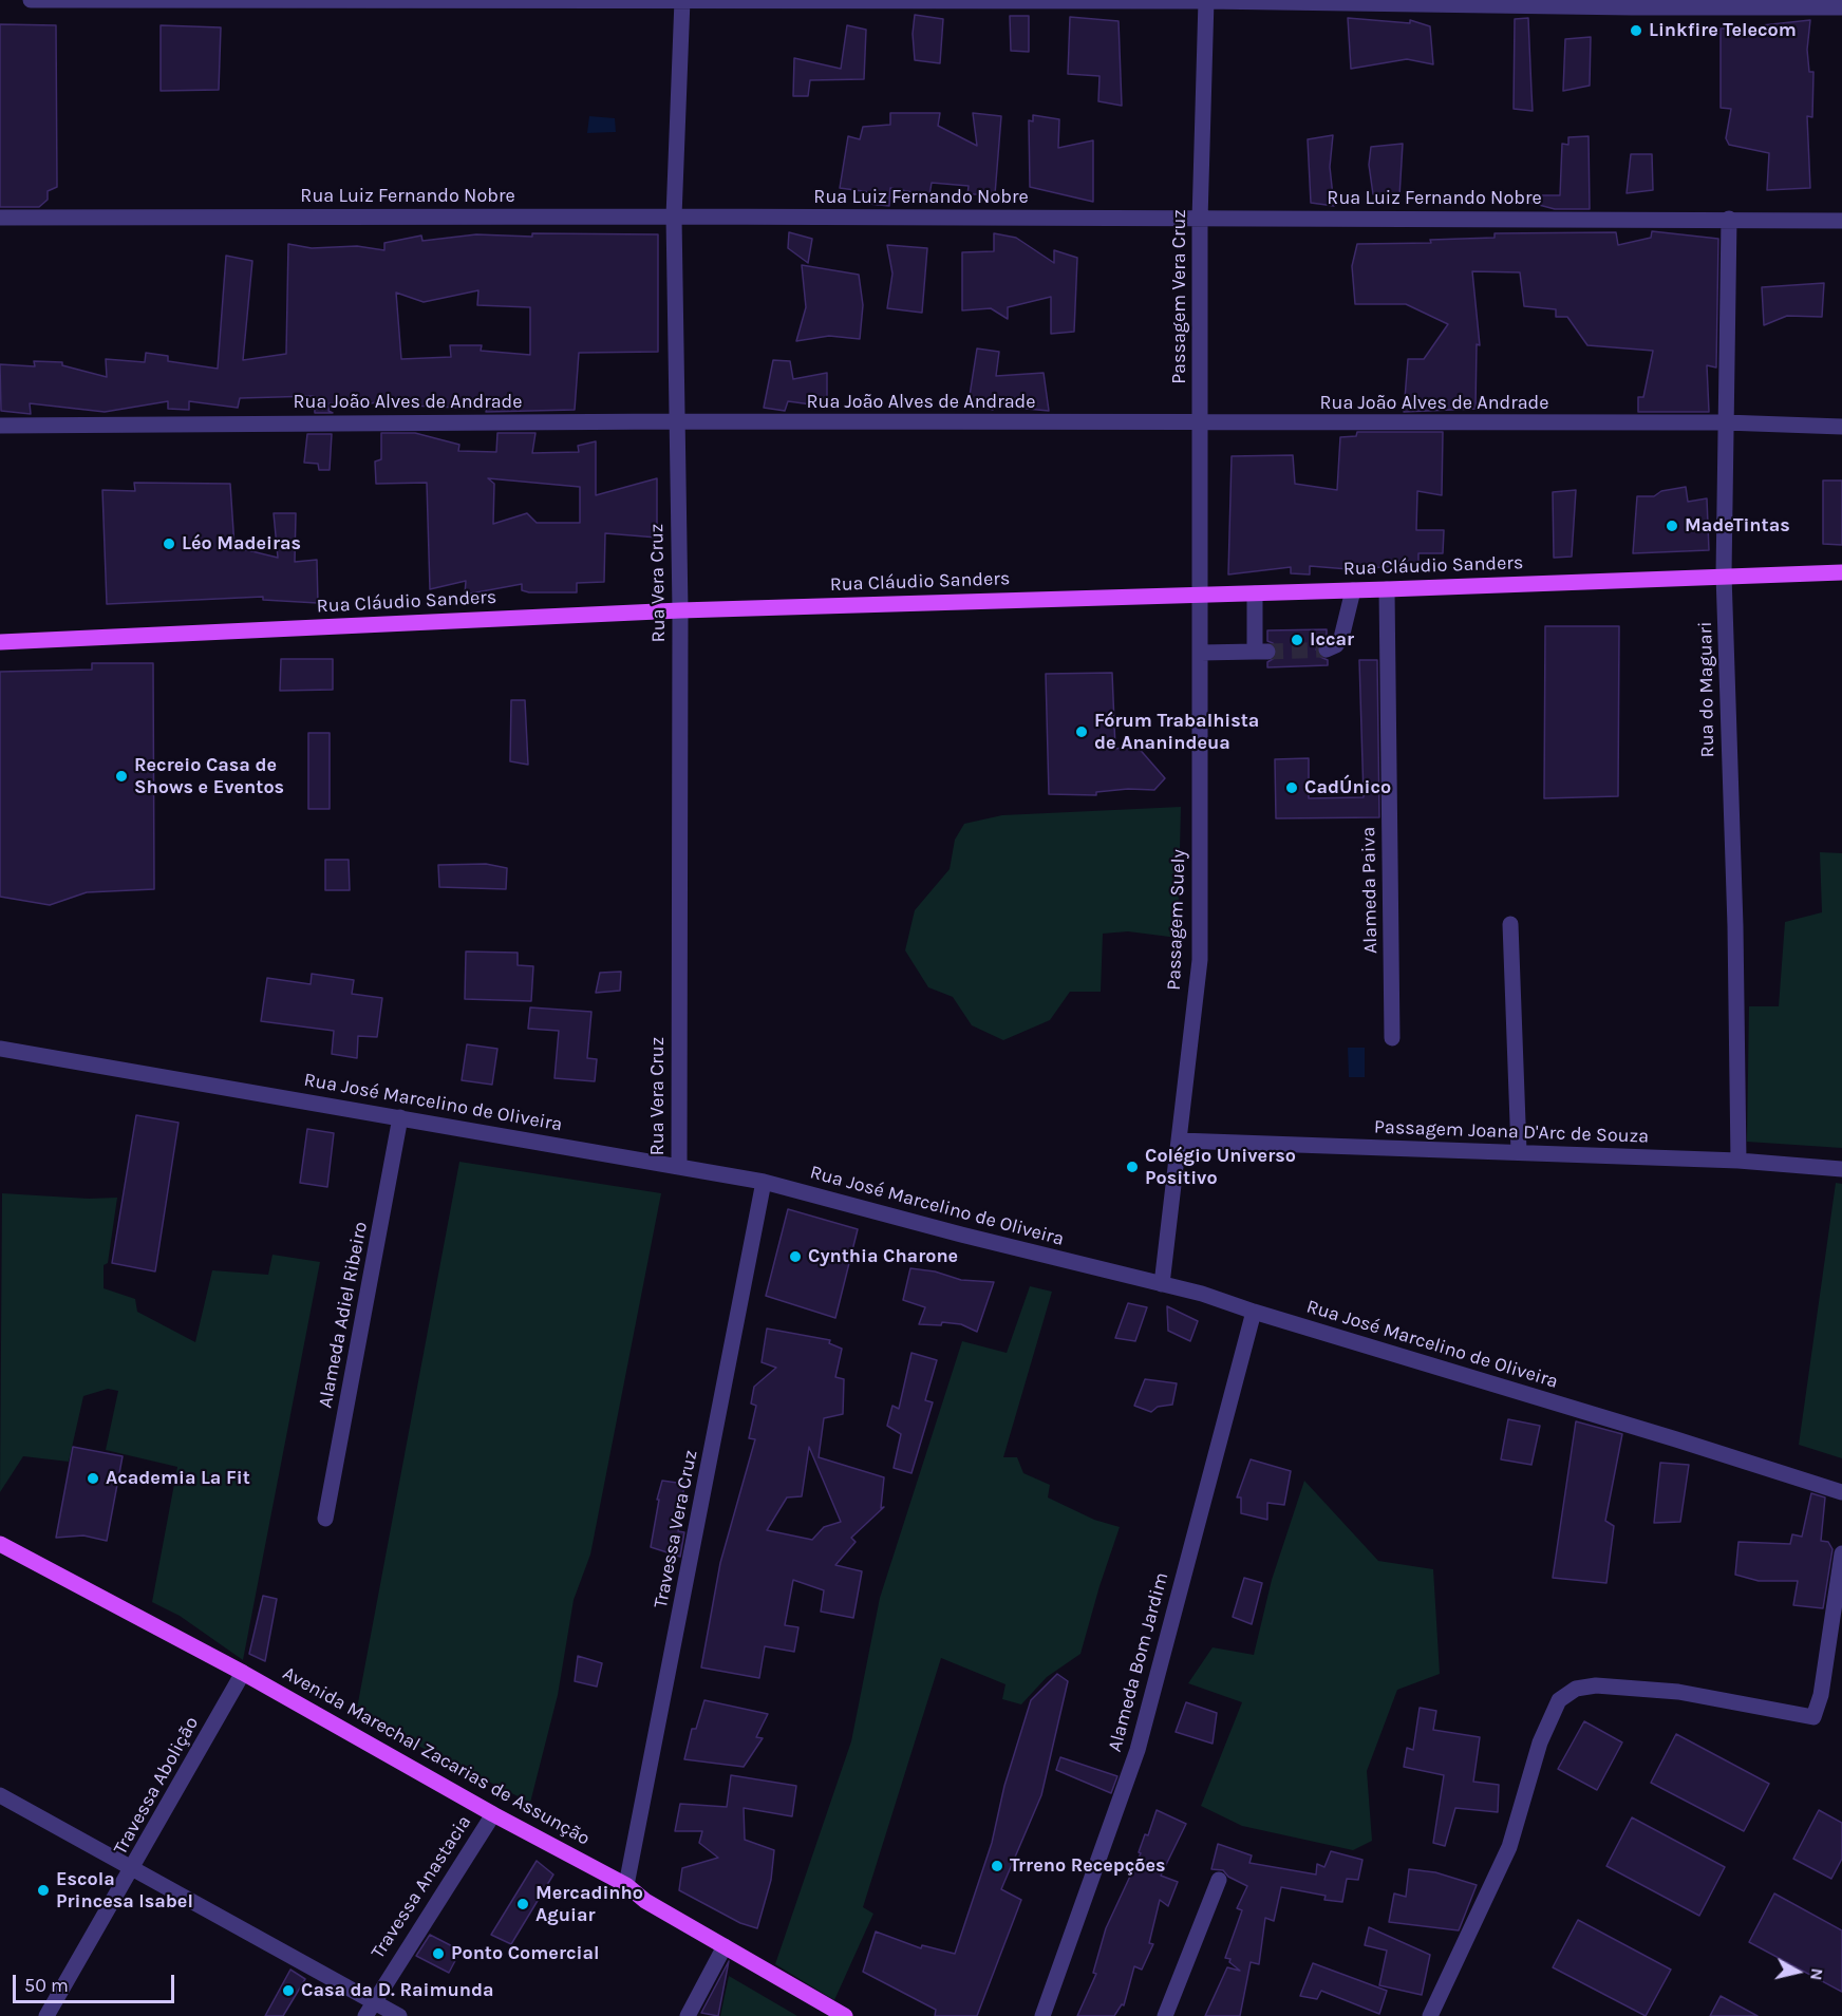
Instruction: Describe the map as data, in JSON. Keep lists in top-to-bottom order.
{
  "streets": {
    "main road": ["Rua Cláudio Sanders", "Avenida Marechal Zacarias de Assunção"],
    "street": [
      "Rua Luiz Fernando Nobre",
      "Passagem Vera Cruz",
      "Rua João Alves de Andrade",
      "Rua Vera Cruz",
      "Rua do Maguari",
      "Alameda Paiva",
      "Passagem Suely",
      "Rua José Marcelino de Oliveira",
      "Passagem Joana D'Arc de Souza",
      "Alameda Adiel Ribeiro",
      "Travessa Vera Cruz",
      "Alameda Bom Jardim",
      "Travessa Abolição",
      "Travessa Anastacia"
    ]
  },
  "crossings": [
    ["Rua Luiz Fernando Nobre", "Passagem Vera Cruz"],
    ["Rua Luiz Fernando Nobre", "Rua Vera Cruz"],
    ["Rua Luiz Fernando Nobre", "Rua do Maguari"],
    ["Passagem Vera Cruz", "Rua João Alves de Andrade"],
    ["Passagem Vera Cruz", "Rua Cláudio Sanders"],
    ["Passagem Vera Cruz", "Passagem Suely"],
    ["Rua João Alves de Andrade", "Rua Vera Cruz"],
    ["Rua João Alves de Andrade", "Rua do Maguari"],
    ["Rua Cláudio Sanders", "Rua Vera Cruz"],
    ["Rua Cláudio Sanders", "Rua do Maguari"],
    ["Rua Cláudio Sanders", "Alameda Paiva"],
    ["Rua Cláudio Sanders", "Passagem Suely"],
    ["Rua Vera Cruz", "Rua José Marcelino de Oliveira"],
    ["Rua do Maguari", "Passagem Joana D'Arc de Souza"],
    ["Passagem Suely", "Rua José Marcelino de Oliveira"],
    ["Passagem Suely", "Passagem Joana D'Arc de Souza"],
    ["Rua José Marcelino de Oliveira", "Alameda Adiel Ribeiro"],
    ["Rua José Marcelino de Oliveira", "Travessa Vera Cruz"],
    ["Rua José Marcelino de Oliveira", "Alameda Bom Jardim"],
    ["Travessa Vera Cruz", "Avenida Marechal Zacarias de Assunção"],
    ["Avenida Marechal Zacarias de Assunção", "Travessa Abolição"],
    ["Avenida Marechal Zacarias de Assunção", "Travessa Anastacia"]
  ],
  "places": [
    "Linkfire Telecom",
    "MadeTintas",
    "Léo Madeiras",
    "Iccar",
    "Fórum Trabalhista de Ananindeua",
    "Recreio Casa de Shows e Eventos",
    "CadÚnico",
    "Colégio Universo Positivo",
    "Cynthia Charone",
    "Academia La Fit",
    "Trreno Recepções",
    "Escola Princesa Isabel",
    "Mercadinho Aguiar",
    "Ponto Comercial",
    "Casa da D. Raimunda"
  ],
  "scale_bar": "50 m",
  "north": "right"
}
